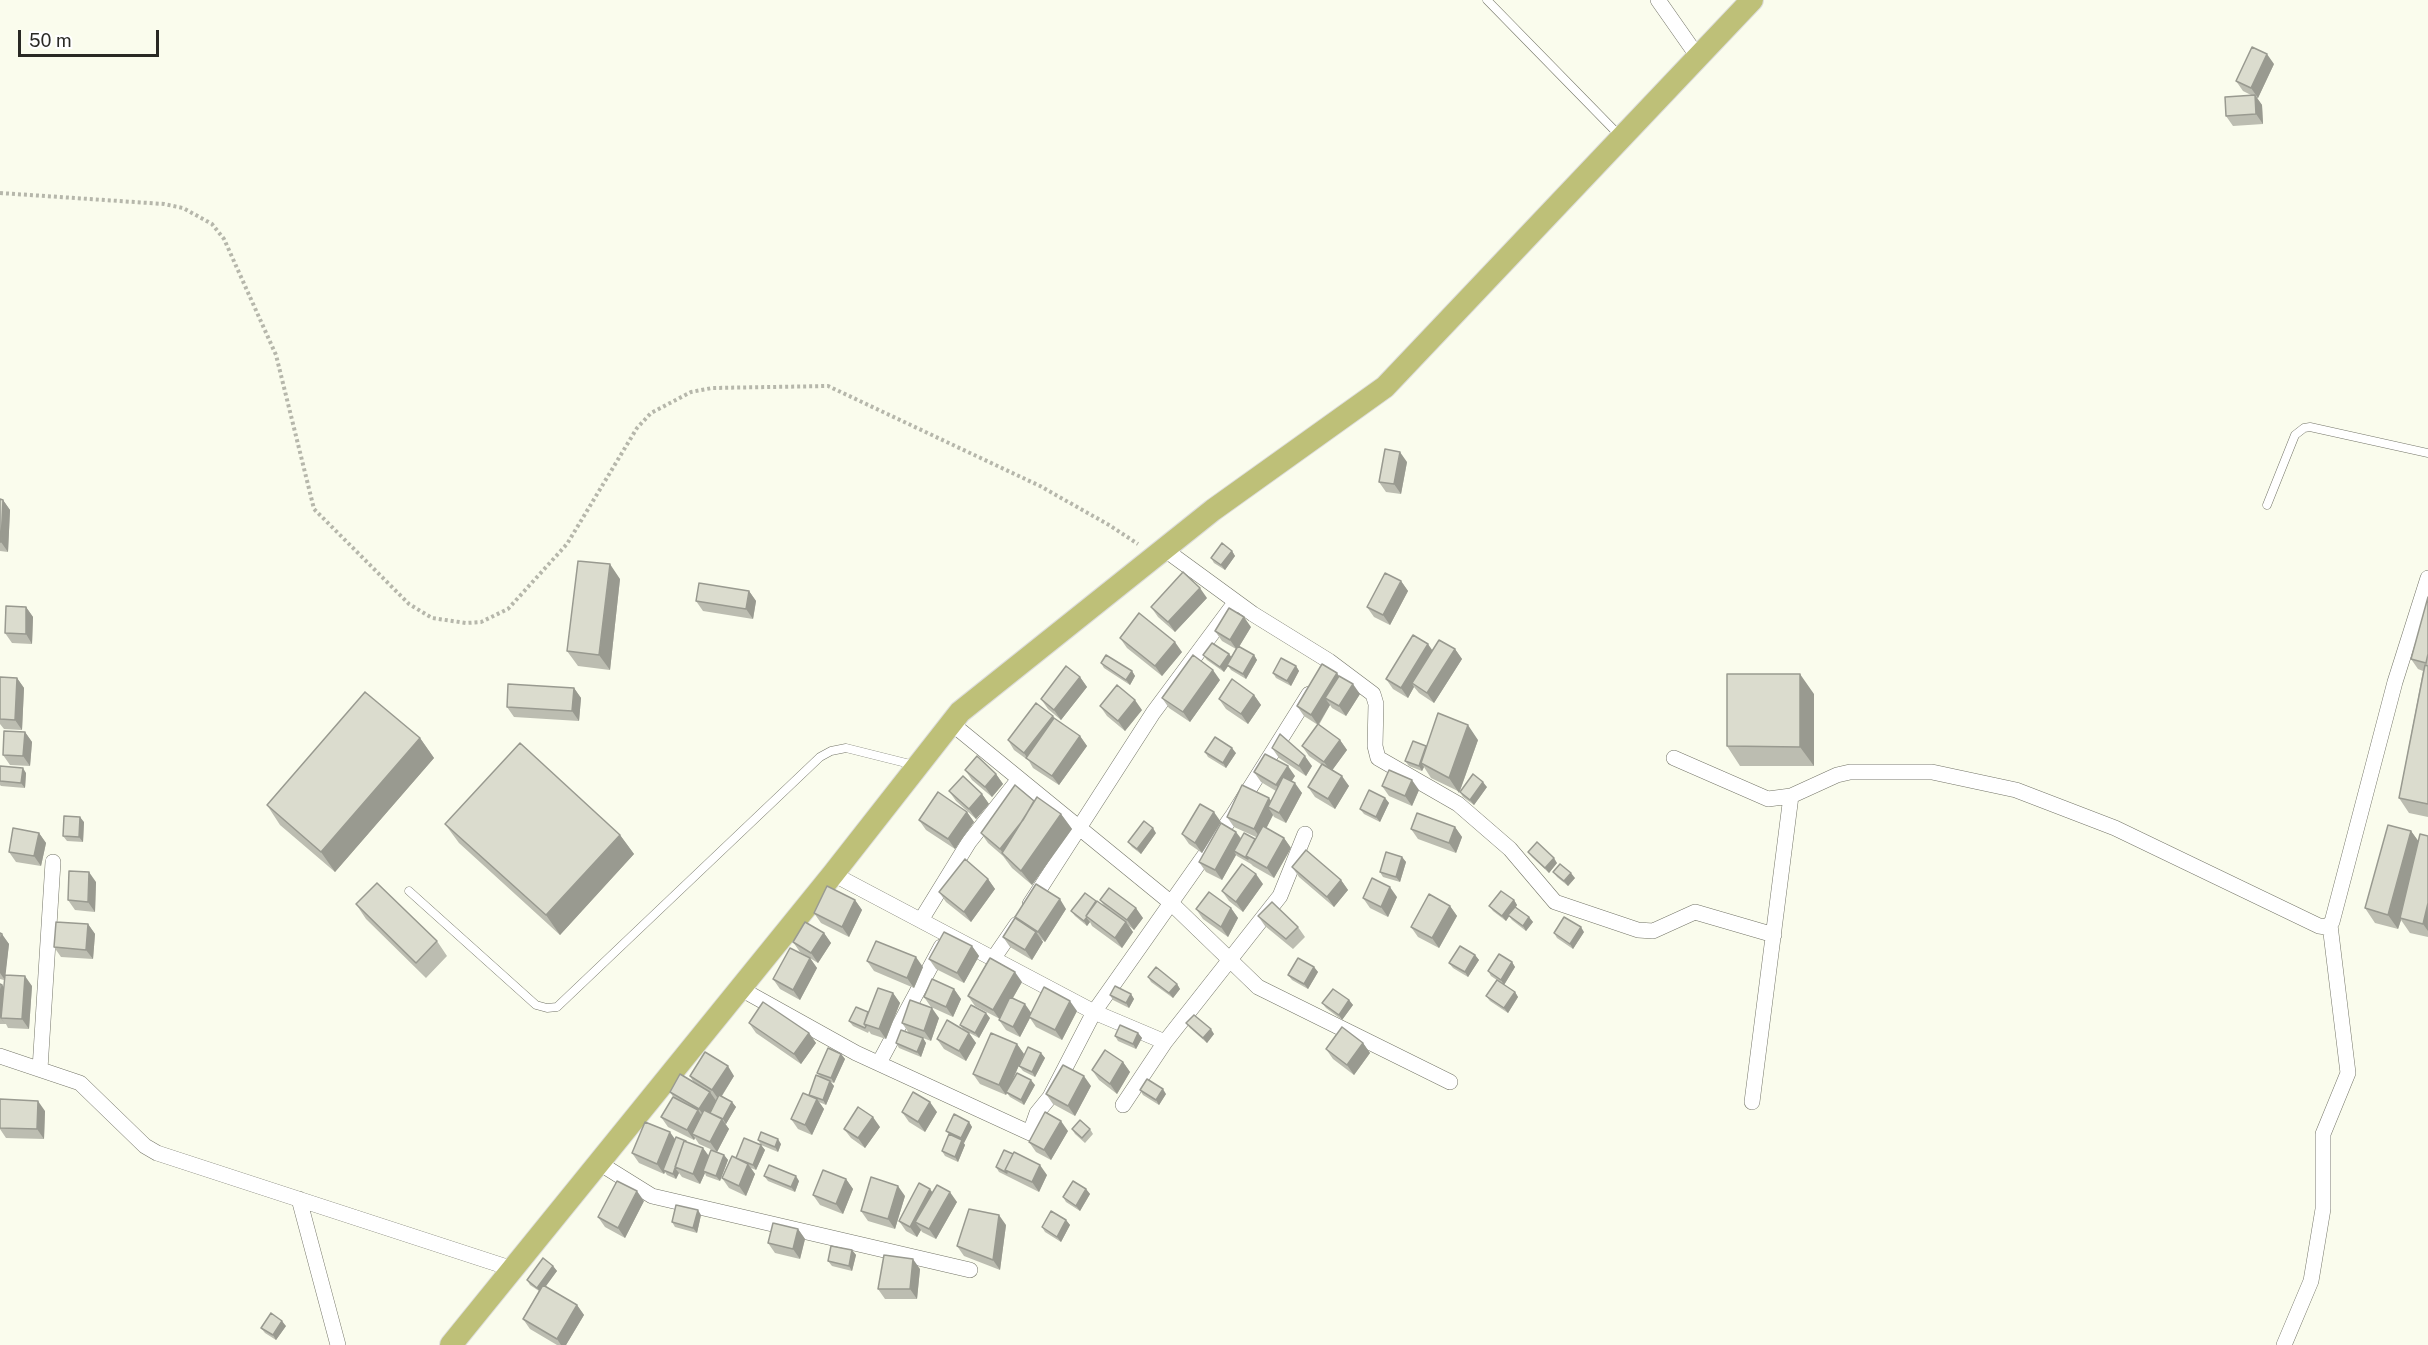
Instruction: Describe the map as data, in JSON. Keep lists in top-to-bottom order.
{
  "scale_bar": "50 m"
}
